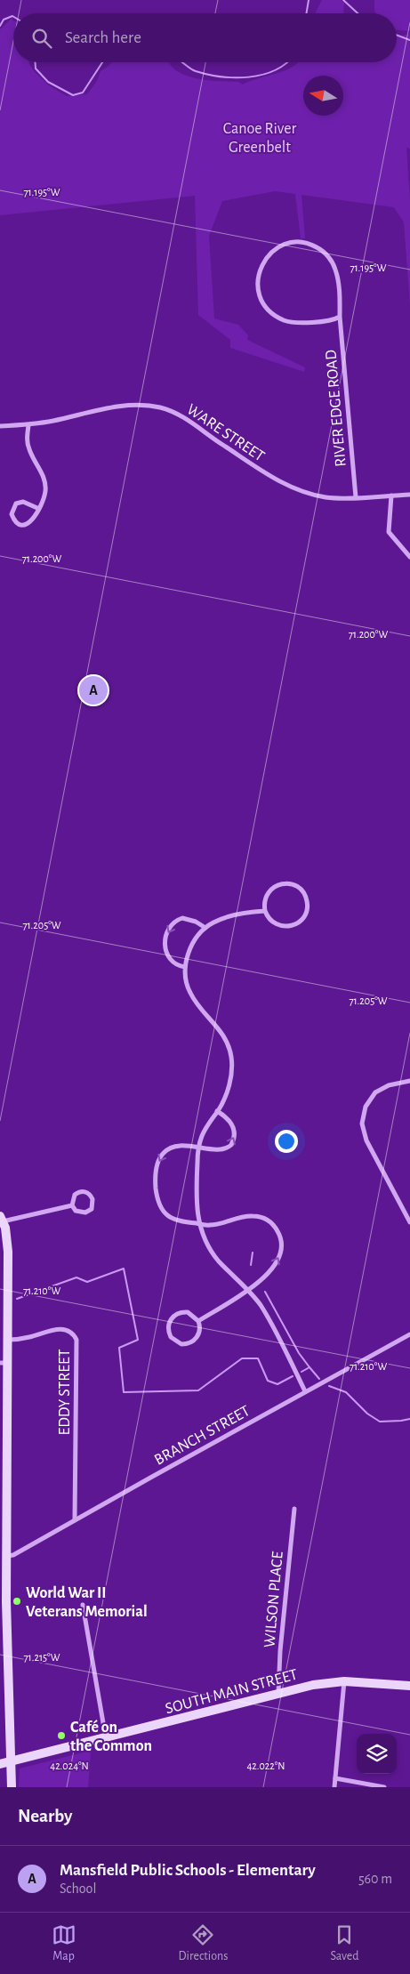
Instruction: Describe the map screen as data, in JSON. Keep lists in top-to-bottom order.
{
  "streets": {
    "main road": ["SOUTH MAIN STREET"],
    "street": [
      "RIVER EDGE ROAD",
      "WARE STREET",
      "EDDY STREET",
      "BRANCH STREET",
      "WILSON PLACE"
    ]
  },
  "crossings": [
    ["RIVER EDGE ROAD", "WARE STREET"],
    ["EDDY STREET", "BRANCH STREET"],
    ["WILSON PLACE", "SOUTH MAIN STREET"]
  ],
  "parks": ["Canoe River Greenbelt"],
  "places": ["World War II Veterans Memorial", "Café on the Common"],
  "north": "left",
  "page": {
    "search": "Search here",
    "pins": "A",
    "heading": "Nearby",
    "list": [
      {
        "mark": "A",
        "name": "Mansfield Public Schools - Elementary",
        "note": "School",
        "value": "560 m"
      }
    ],
    "nav": ["Map", "Directions", "Saved"]
  },
  "coordinates": [
    "71.195°W",
    "71.200°W",
    "71.205°W",
    "71.210°W",
    "71.215°W",
    "42.024°N",
    "42.022°N"
  ]
}
